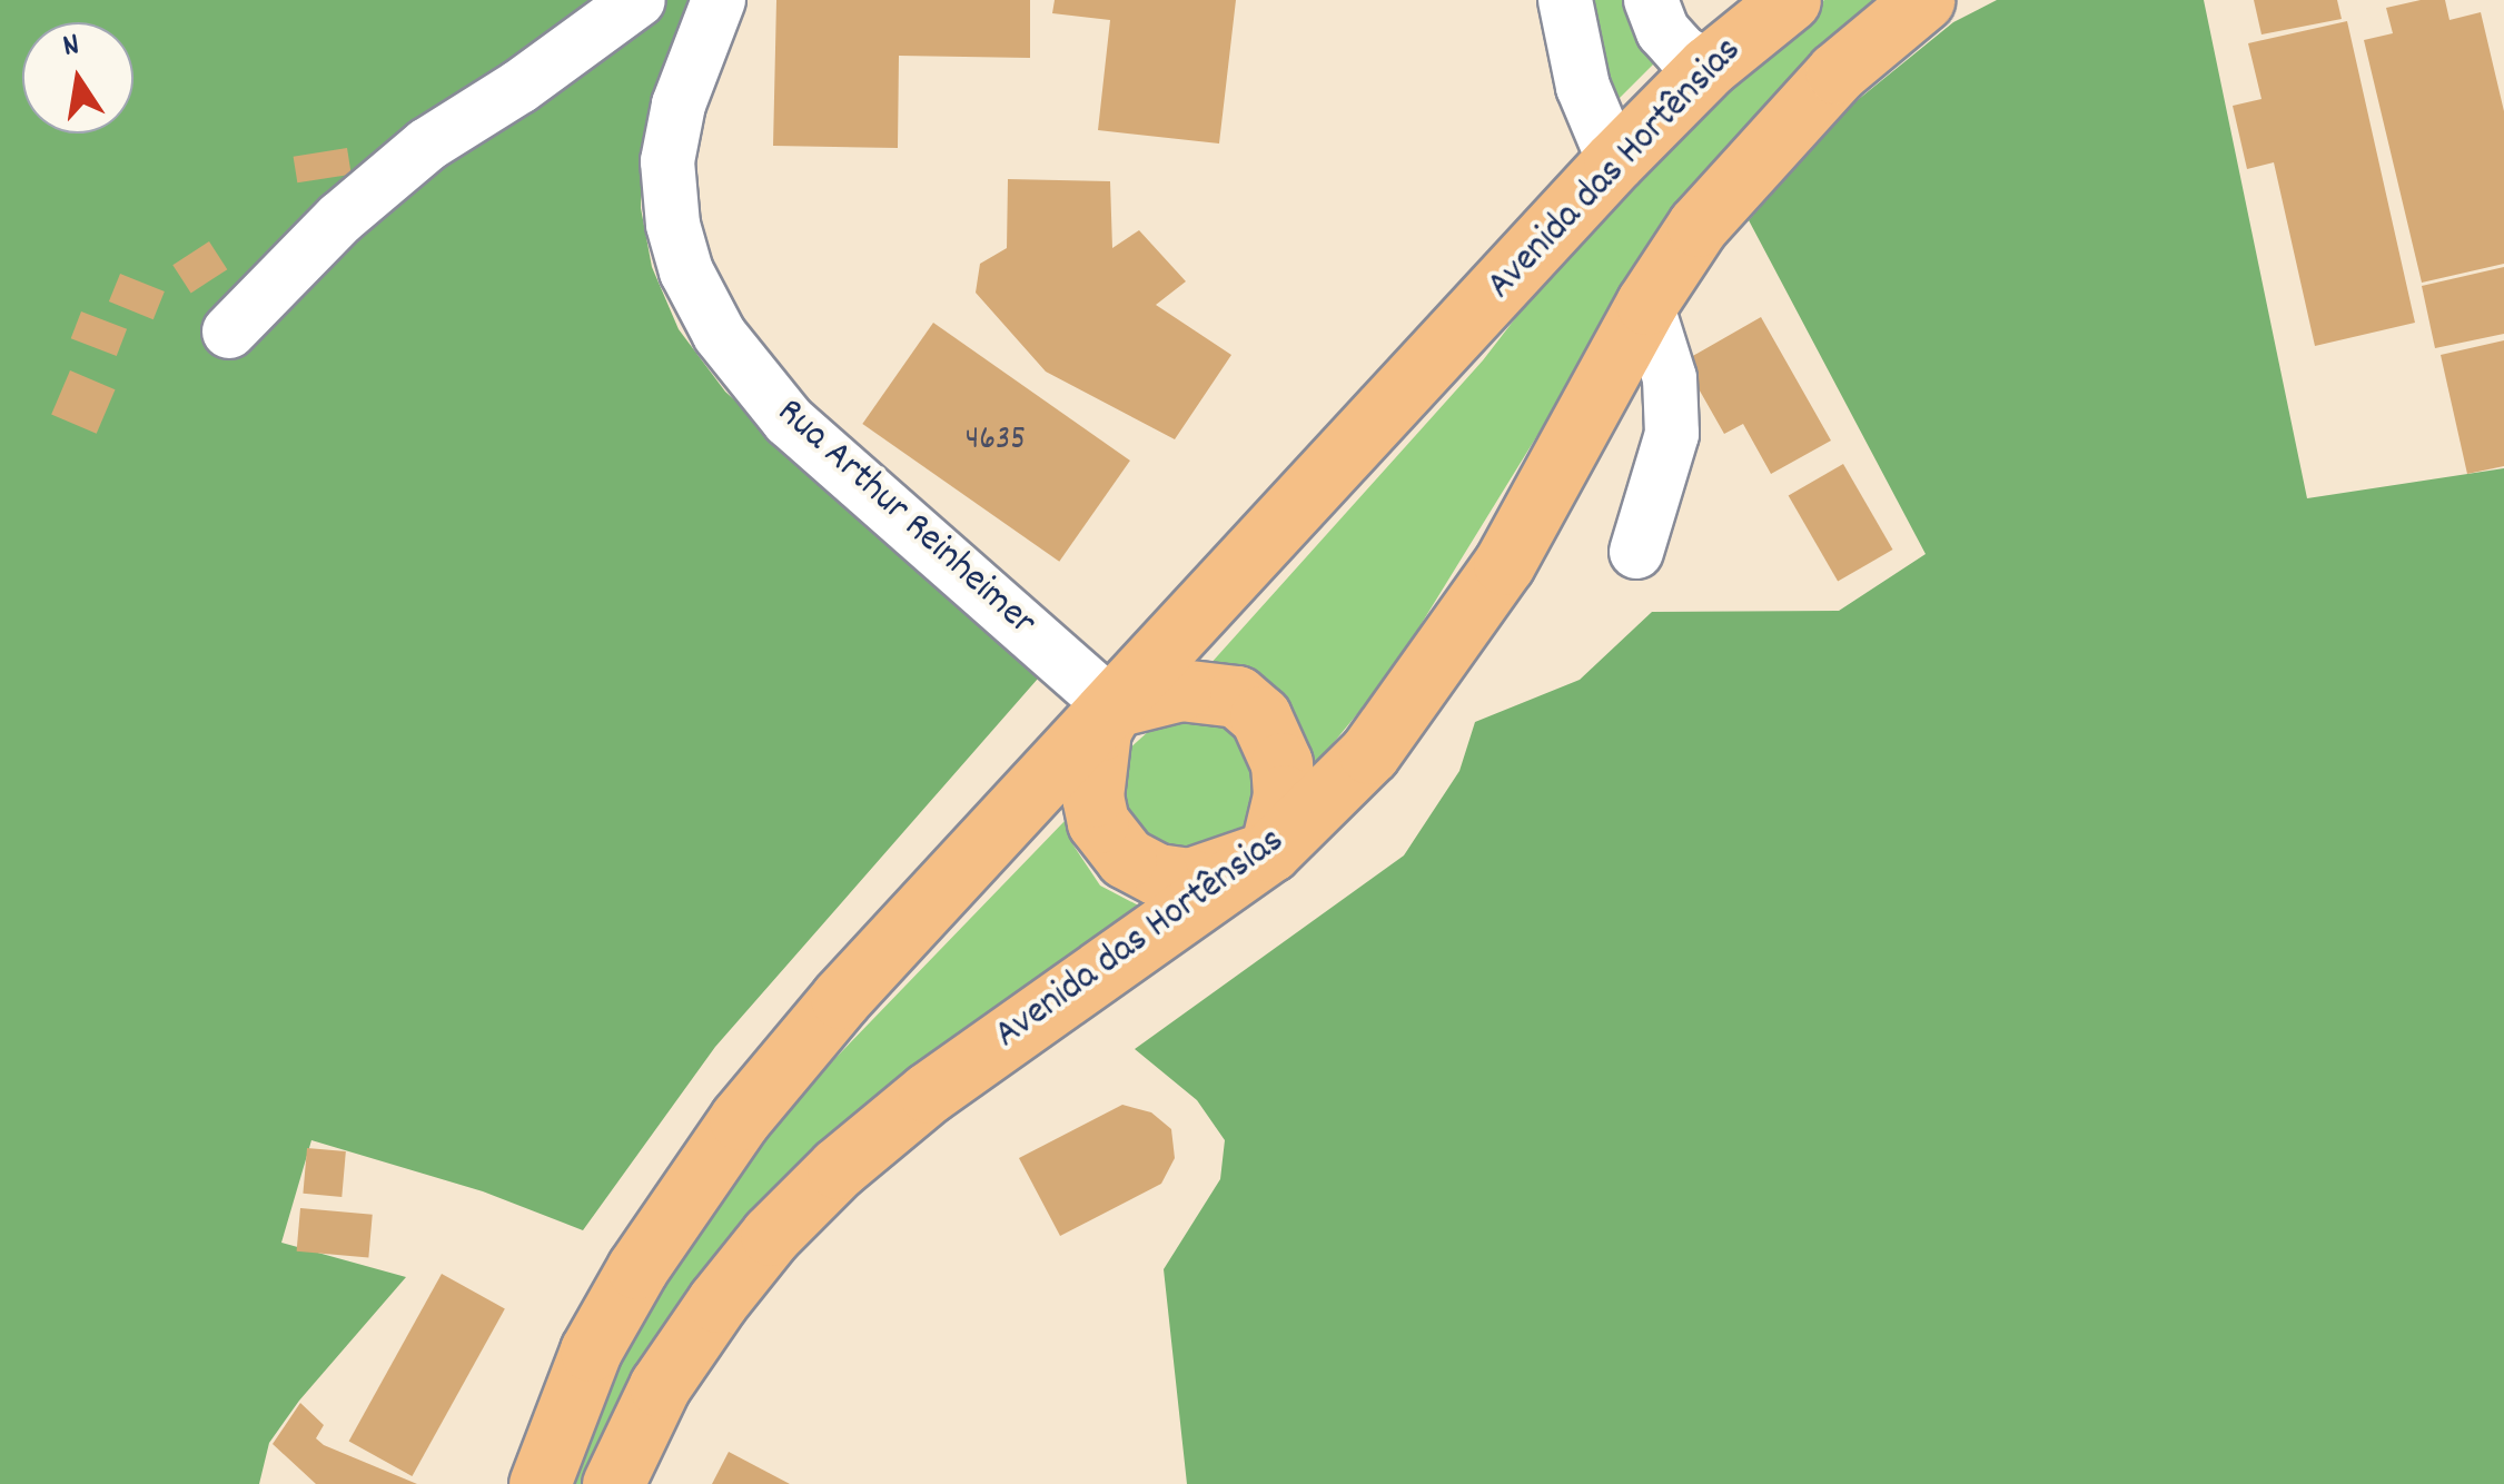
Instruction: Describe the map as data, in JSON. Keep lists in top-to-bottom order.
{
  "streets": {
    "main road": ["Avenida das Hortênsias"],
    "street": ["Rua Arthur Reinheimer"]
  },
  "crossings": [
    ["Avenida das Hortênsias", "Rua Arthur Reinheimer"]
  ],
  "house_numbers": ["4635"],
  "north": "top"
}
